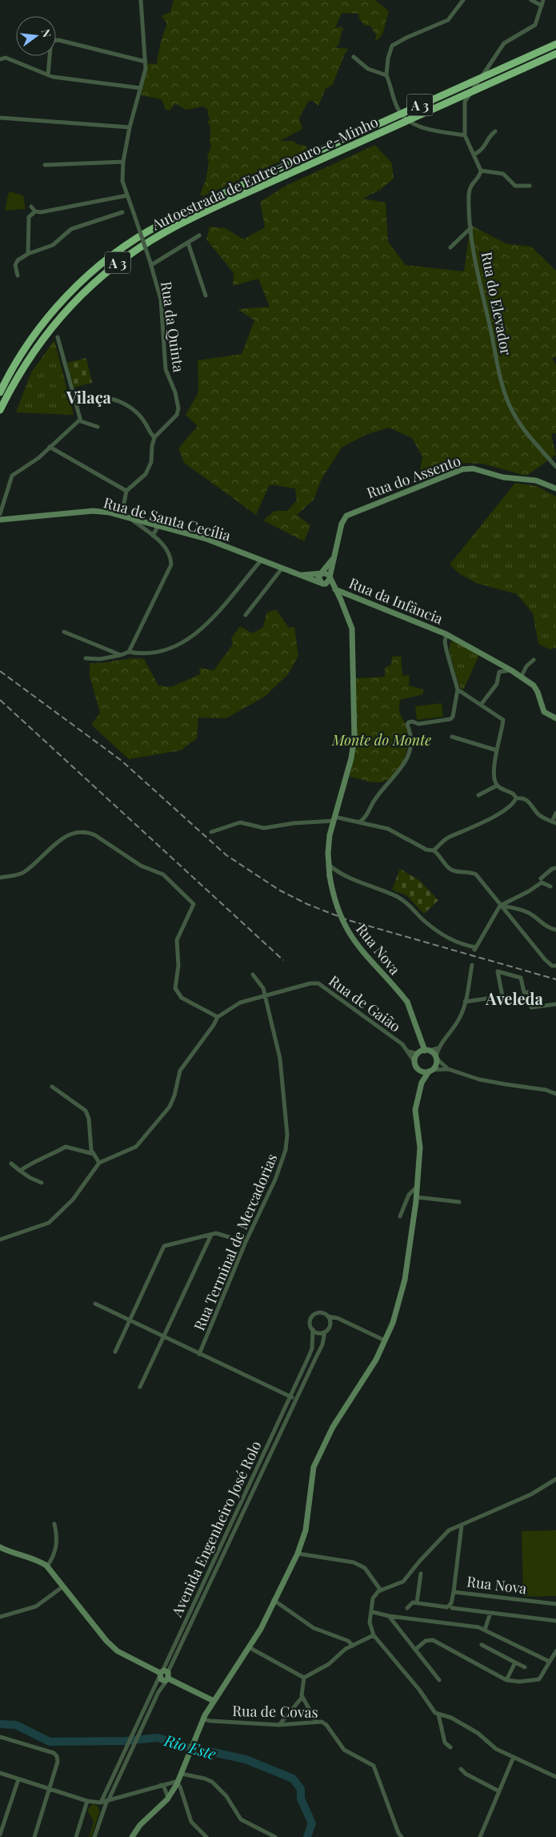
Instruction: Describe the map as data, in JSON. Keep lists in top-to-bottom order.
{
  "streets": {
    "highway": ["A 3", "Autoestrada de Entre-Douro-e-Minho"],
    "street": [
      "Rua do Elevador",
      "Rua da Quinta",
      "Rua do Assento",
      "Rua de Santa Cecília",
      "Rua da Infância",
      "Rua Nova",
      "Rua de Gaião",
      "Rua Terminal de Mercadorias",
      "Avenida Engenheiro José Rolo",
      "Rua de Covas"
    ]
  },
  "crossings": [
    ["Rua do Assento", "Rua de Santa Cecília"],
    ["Rua do Assento", "Rua da Infância"],
    ["Rua de Santa Cecília", "Rua da Infância"],
    ["Rua da Infância", "Rua Nova"],
    ["Rua Nova", "Rua de Gaião"],
    ["Rua de Gaião", "Rua Terminal de Mercadorias"]
  ],
  "districts": ["Vilaça", "Aveleda"],
  "water": ["Rio Este"],
  "parks": ["Monte do Monte"],
  "north": "right"
}
